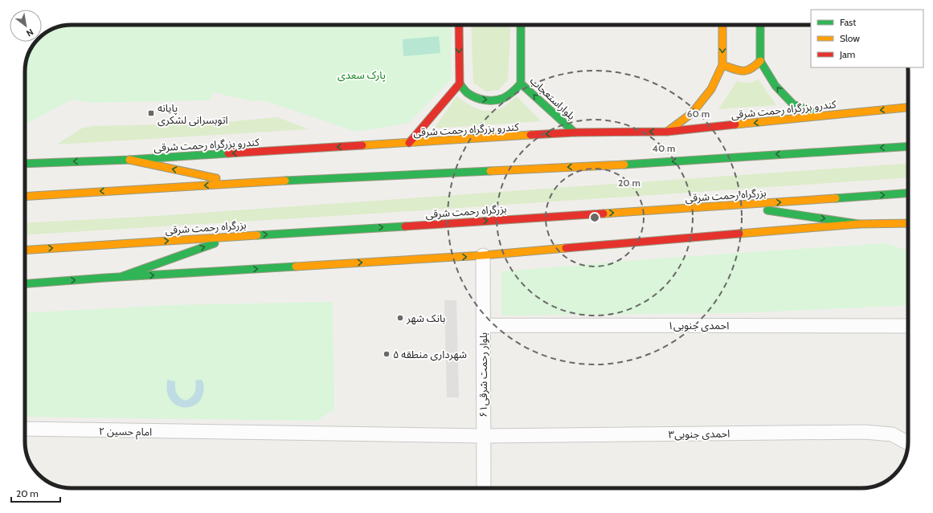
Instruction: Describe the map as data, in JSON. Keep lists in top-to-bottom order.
{
  "streets": {
    "main road": ["بلواراستعجاب", "کندرو بزرگراه رحمت شرقی", "بزرگراه رحمت شرقی"],
    "street": [
      "احمدی جنوبی۱",
      "بلوار رحمت شرقی۶۱",
      "۲ امام حسین",
      "احمدی جنوبی۳"
    ]
  },
  "crossings": [
    ["بلواراستعجاب", "کندرو بزرگراه رحمت شرقی"],
    ["احمدی جنوبی۱", "بلوار رحمت شرقی۶۱"],
    ["بلوار رحمت شرقی۶۱", "۲ امام حسین"],
    ["بلوار رحمت شرقی۶۱", "احمدی جنوبی۳"],
    ["۲ امام حسین", "احمدی جنوبی۳"]
  ],
  "one_way": ["بلواراستعجاب"],
  "parks": ["پارک سعدی"],
  "places": {
    "transit": ["پایانه اتوبسرانی لشکری"],
    "other": ["بانک شهر", "شهرداری منطقه ۵"]
  },
  "legend": ["Fast", "Slow", "Jam"],
  "scale_bar": "20 m",
  "north": "bottom right",
  "rings": ["60 m", "40 m", "20 m"]
}
